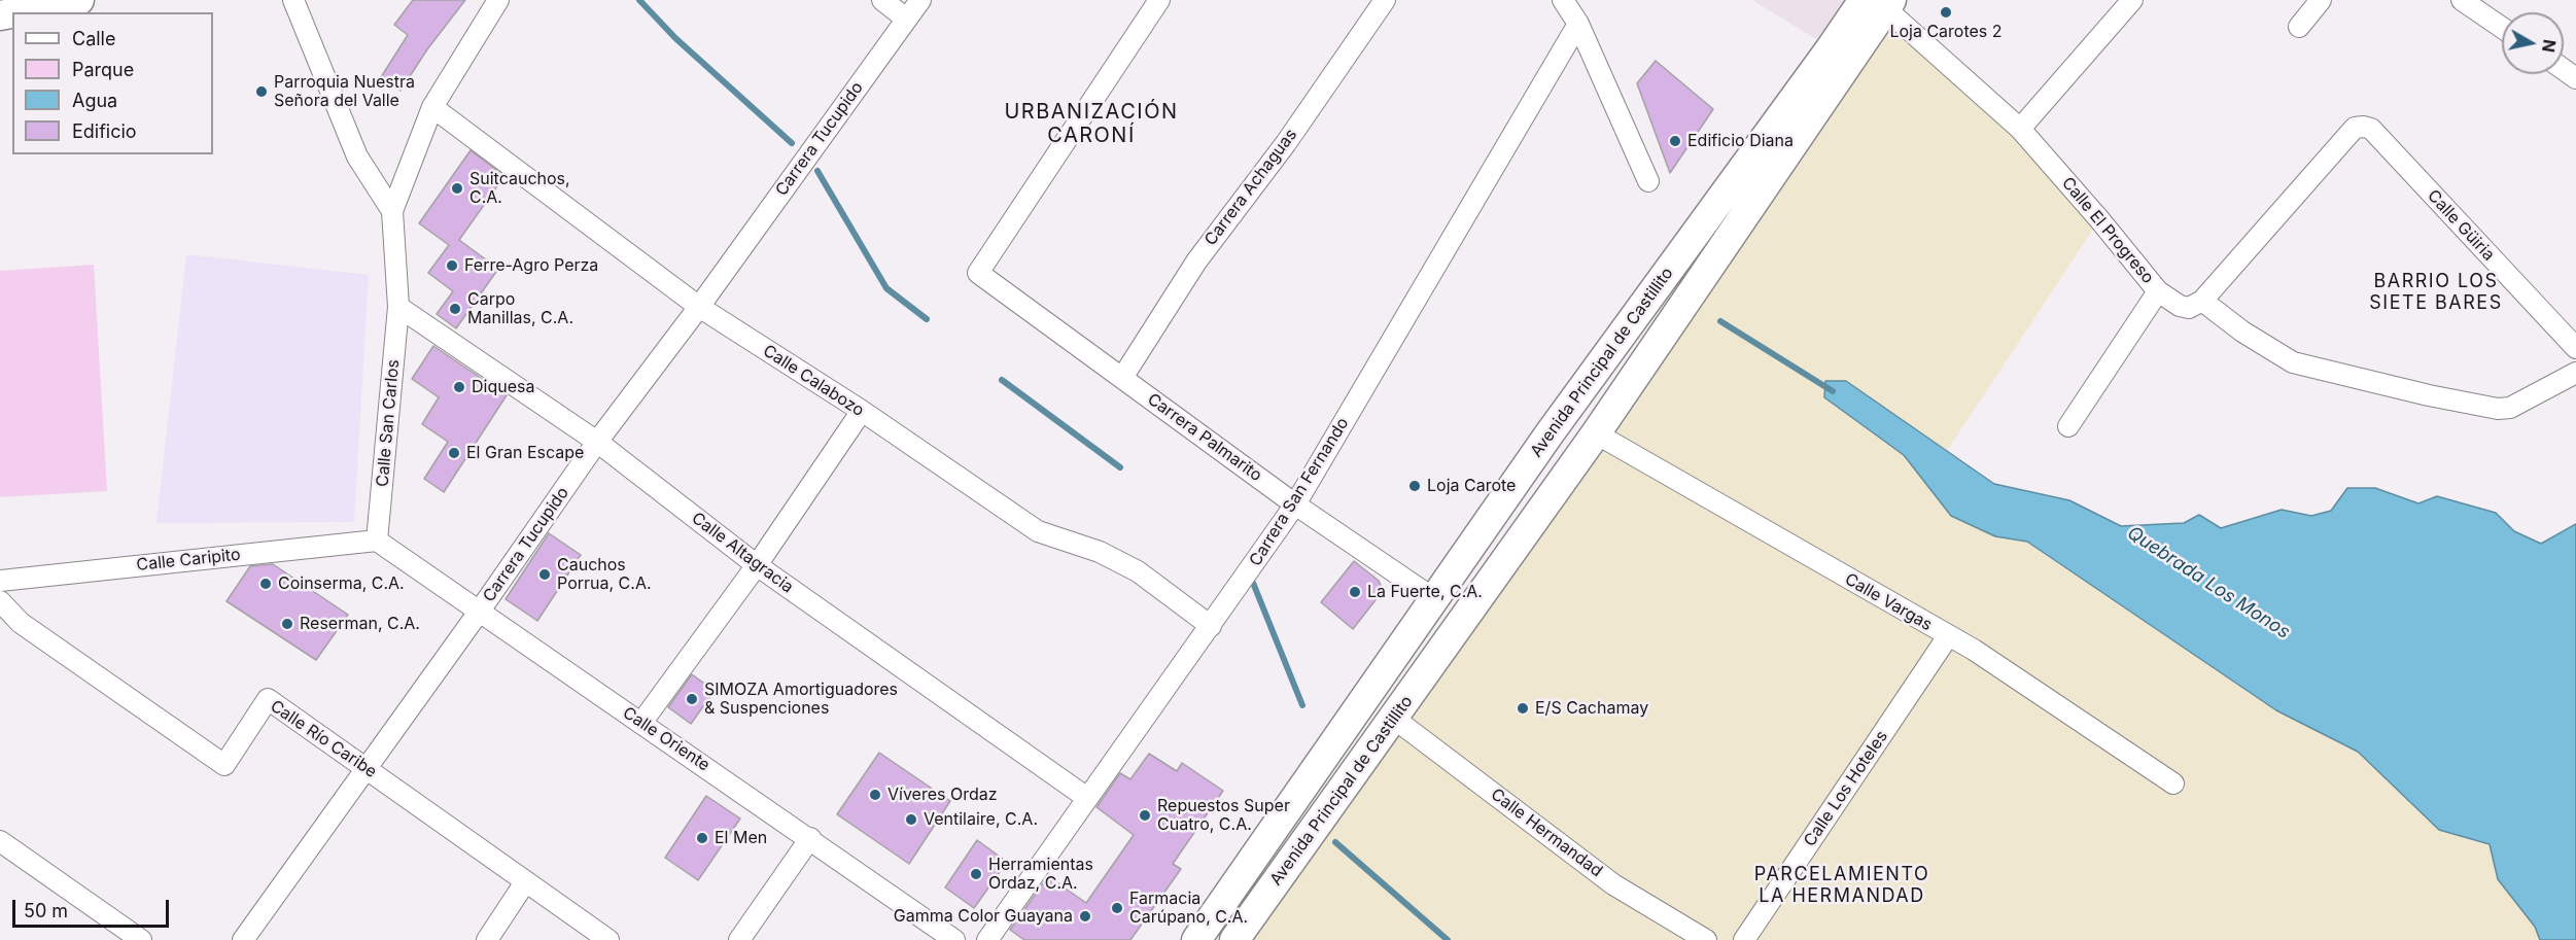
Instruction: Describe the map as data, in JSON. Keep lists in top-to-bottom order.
{
  "streets": {
    "main road": ["Avenida Principal de Castillito"],
    "street": [
      "Carrera Tucupido",
      "Carrera Achaguas",
      "Calle Güiria",
      "Calle El Progreso",
      "Calle Calabozo",
      "Calle San Carlos",
      "Carrera Palmarito",
      "Carrera San Fernando",
      "Calle Altagracia",
      "Calle Caripito",
      "Calle Vargas",
      "Calle Río Caribe",
      "Calle Oriente",
      "Calle Los Hoteles",
      "Calle Hermandad"
    ]
  },
  "crossings": [
    ["Carrera Tucupido", "Calle Calabozo"],
    ["Carrera Tucupido", "Calle Altagracia"],
    ["Carrera Tucupido", "Calle Río Caribe"],
    ["Carrera Tucupido", "Calle Oriente"],
    ["Carrera Achaguas", "Carrera Palmarito"],
    ["Calle Güiria", "Calle El Progreso"],
    ["Calle El Progreso", "Avenida Principal de Castillito"],
    ["Avenida Principal de Castillito", "Carrera Palmarito"],
    ["Avenida Principal de Castillito", "Calle Vargas"],
    ["Avenida Principal de Castillito", "Calle Hermandad"],
    ["Calle Calabozo", "Carrera San Fernando"],
    ["Calle San Carlos", "Calle Altagracia"],
    ["Calle San Carlos", "Calle Caripito"],
    ["Calle San Carlos", "Calle Oriente"],
    ["Carrera Palmarito", "Carrera San Fernando"],
    ["Carrera San Fernando", "Calle Altagracia"],
    ["Calle Caripito", "Calle Oriente"],
    ["Calle Vargas", "Calle Los Hoteles"]
  ],
  "districts": ["URBANIZACIÓN CARONÍ", "BARRIO LOS SIETE BARES", "PARCELAMIENTO LA HERMANDAD"],
  "water": ["Quebrada Los Monos"],
  "places": [
    "Loja Carotes 2",
    "Parroquia Nuestra Señora del Valle",
    "Edificio Diana",
    "Suitcauchos, C.A.",
    "Ferre-Agro Perza",
    "Carpo Manillas, C.A.",
    "Diquesa",
    "El Gran Escape",
    "Loja Carote",
    "Cauchos Porrua, C.A.",
    "Coinserma, C.A.",
    "La Fuerte, C.A.",
    "Reserman, C.A.",
    "SIMOZA Amortiguadores & Suspenciones",
    "E/S Cachamay",
    "Víveres Ordaz",
    "Repuestos Super Cuatro, C.A.",
    "Ventilaire, C.A.",
    "El Men",
    "Herramientas Ordaz, C.A.",
    "Farmacia Carúpano, C.A.",
    "Gamma Color Guayana"
  ],
  "legend": [
    "Calle",
    "Parque",
    "Agua",
    "Edificio"
  ],
  "scale_bar": "50 m",
  "north": "right"
}
